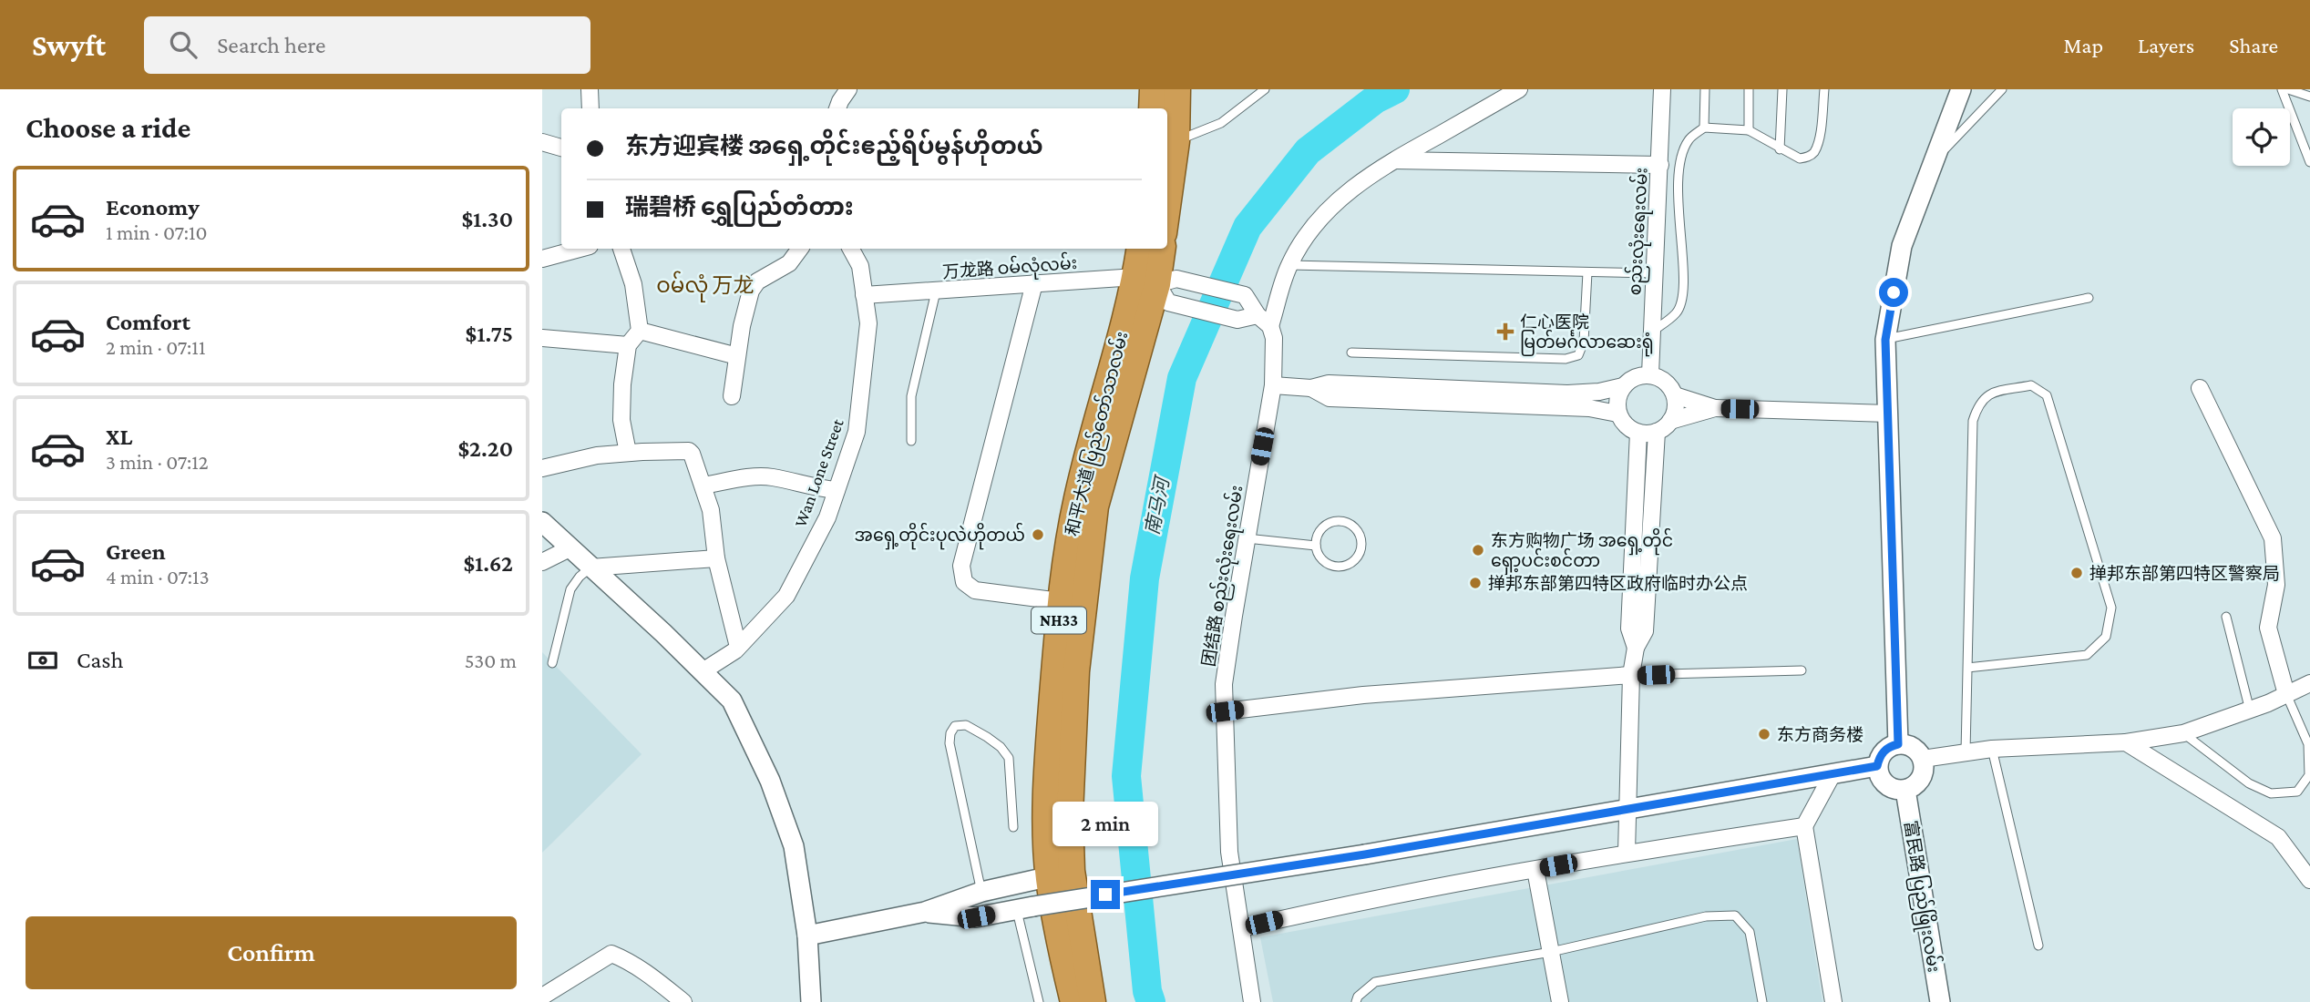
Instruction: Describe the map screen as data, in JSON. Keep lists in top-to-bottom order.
{
  "streets": {
    "highway": ["和平大道 ပြည်တော်သာလမ်း", "NH33"],
    "street": [
      "စည်းလုံးရေးလမ်း",
      "万龙路 ဝမ်လုံလမ်း",
      "Wan Lone Street",
      "团结路 စည်းလုံးရေးလမ်း",
      "富民路 ပြည်ဖြိုးလမ်း"
    ]
  },
  "crossings": [
    ["万龙路 ဝမ်လုံလမ်း", "和平大道 ပြည်တော်သာလမ်း"],
    ["万龙路 ဝမ်လုံလမ်း", "Wan Lone Street"]
  ],
  "districts": ["ဝမ်လုံ 万龙"],
  "water": ["南马河"],
  "places": {
    "health": ["仁心医院 မြတ်မင်္ဂလာဆေးရုံ"],
    "other": [
      "အရှေ့တိုင်းပုလဲဟိုတယ်",
      "东方购物广场 အရှေ့တိုင် ရှော့ပင်းစင်တာ",
      "掸邦东部第四特区警察局",
      "掸邦东部第四特区政府临时办公点",
      "东方商务楼"
    ]
  },
  "page": {
    "header": "Swyft",
    "search": "Search here",
    "nav": ["Map", "Layers", "Share"],
    "heading": "Choose a ride",
    "banner": ["东方迎宾楼 အရှေ့တိုင်းဧည့်ရိပ်မွန်ဟိုတယ်", "瑞碧桥 ရွှေပြည်တံတား"],
    "list": [
      {
        "name": "Economy",
        "note": "1 min · 07:10",
        "value": "$1.30"
      },
      {
        "name": "Comfort",
        "note": "2 min · 07:11",
        "value": "$1.75"
      },
      {
        "name": "XL",
        "note": "3 min · 07:12",
        "value": "$2.20"
      },
      {
        "name": "Green",
        "note": "4 min · 07:13",
        "value": "$1.62"
      }
    ],
    "pay": ["Cash", "530 m"],
    "bubble": "2 min",
    "buttons": "Confirm"
  }
}
